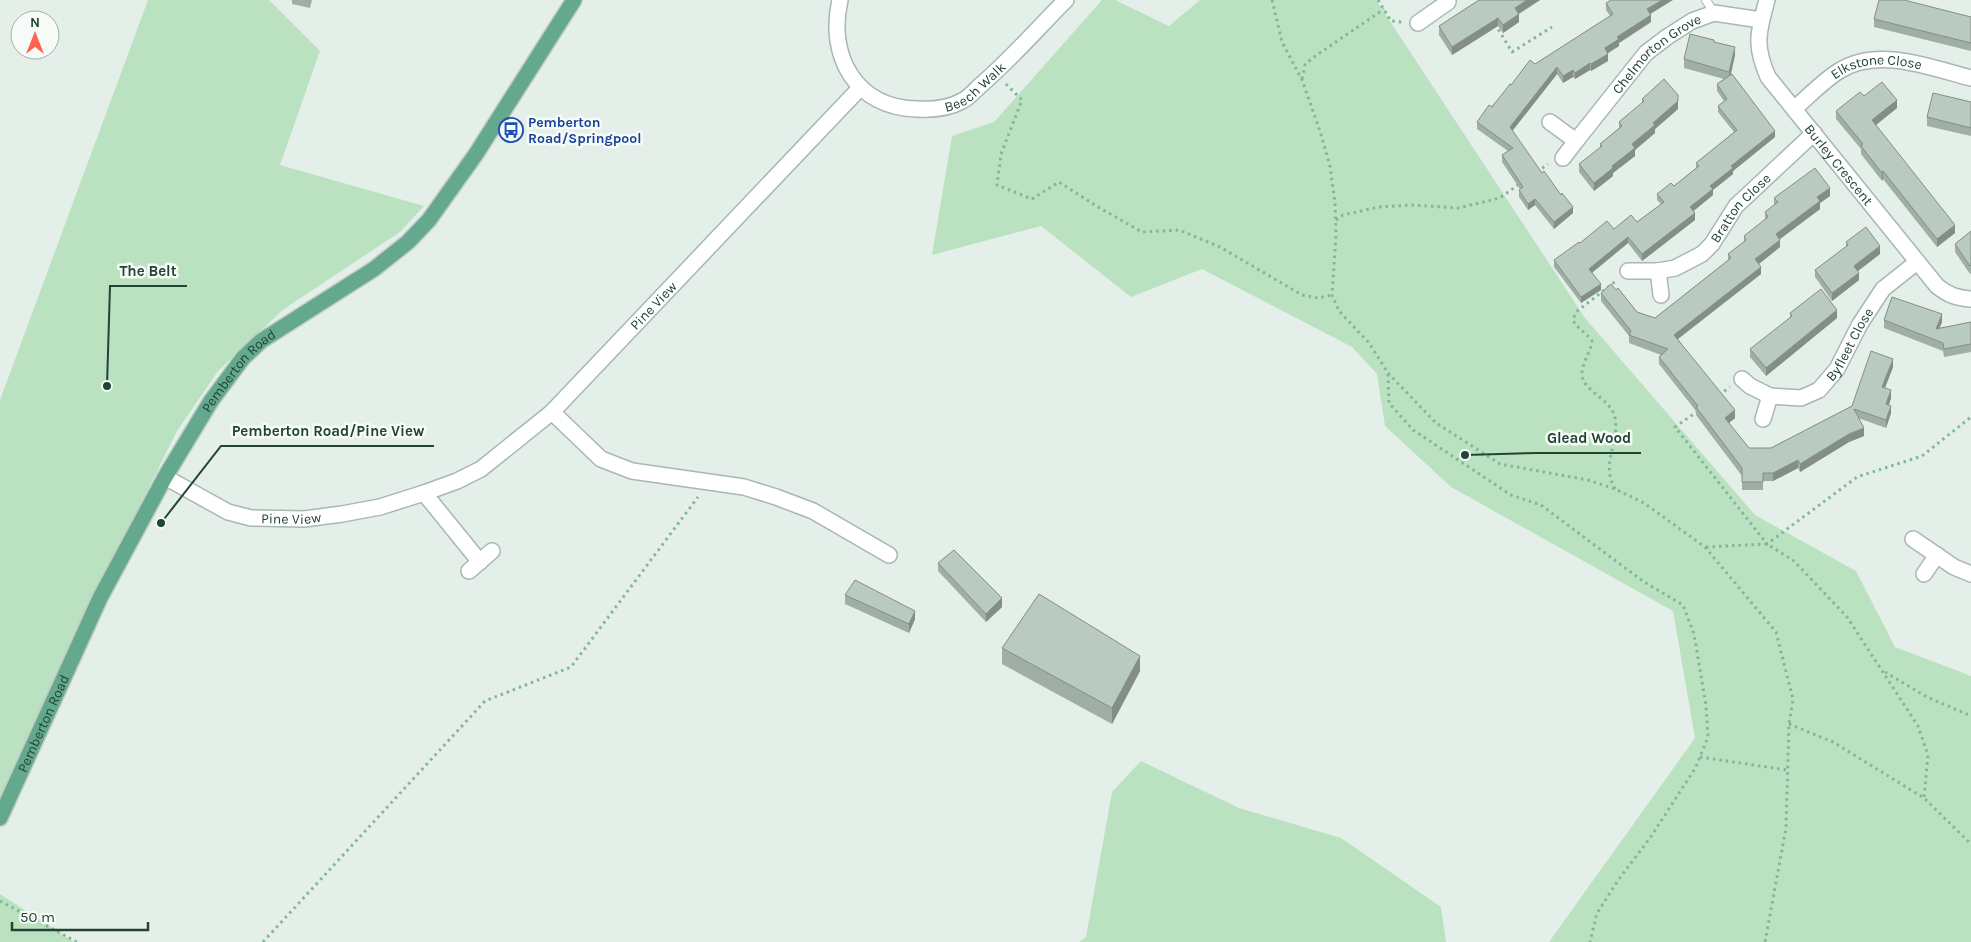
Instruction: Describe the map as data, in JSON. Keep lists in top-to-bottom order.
{
  "streets": {
    "main road": ["Pemberton Road"],
    "street": [
      "Chelmorton Grove",
      "Elkstone Close",
      "Beech Walk",
      "Burley Crescent",
      "Bratton Close",
      "Pine View",
      "Byfleet Close"
    ]
  },
  "crossings": [
    ["Chelmorton Grove", "Burley Crescent"],
    ["Elkstone Close", "Burley Crescent"],
    ["Beech Walk", "Pine View"],
    ["Burley Crescent", "Bratton Close"],
    ["Burley Crescent", "Byfleet Close"],
    ["Pine View", "Pemberton Road"]
  ],
  "places": {
    "bus stop": ["Pemberton Road/Springpool"],
    "other": ["The Belt", "Glead Wood", "Pemberton Road/Pine View"]
  },
  "scale_bar": "50 m",
  "north": "top"
}
